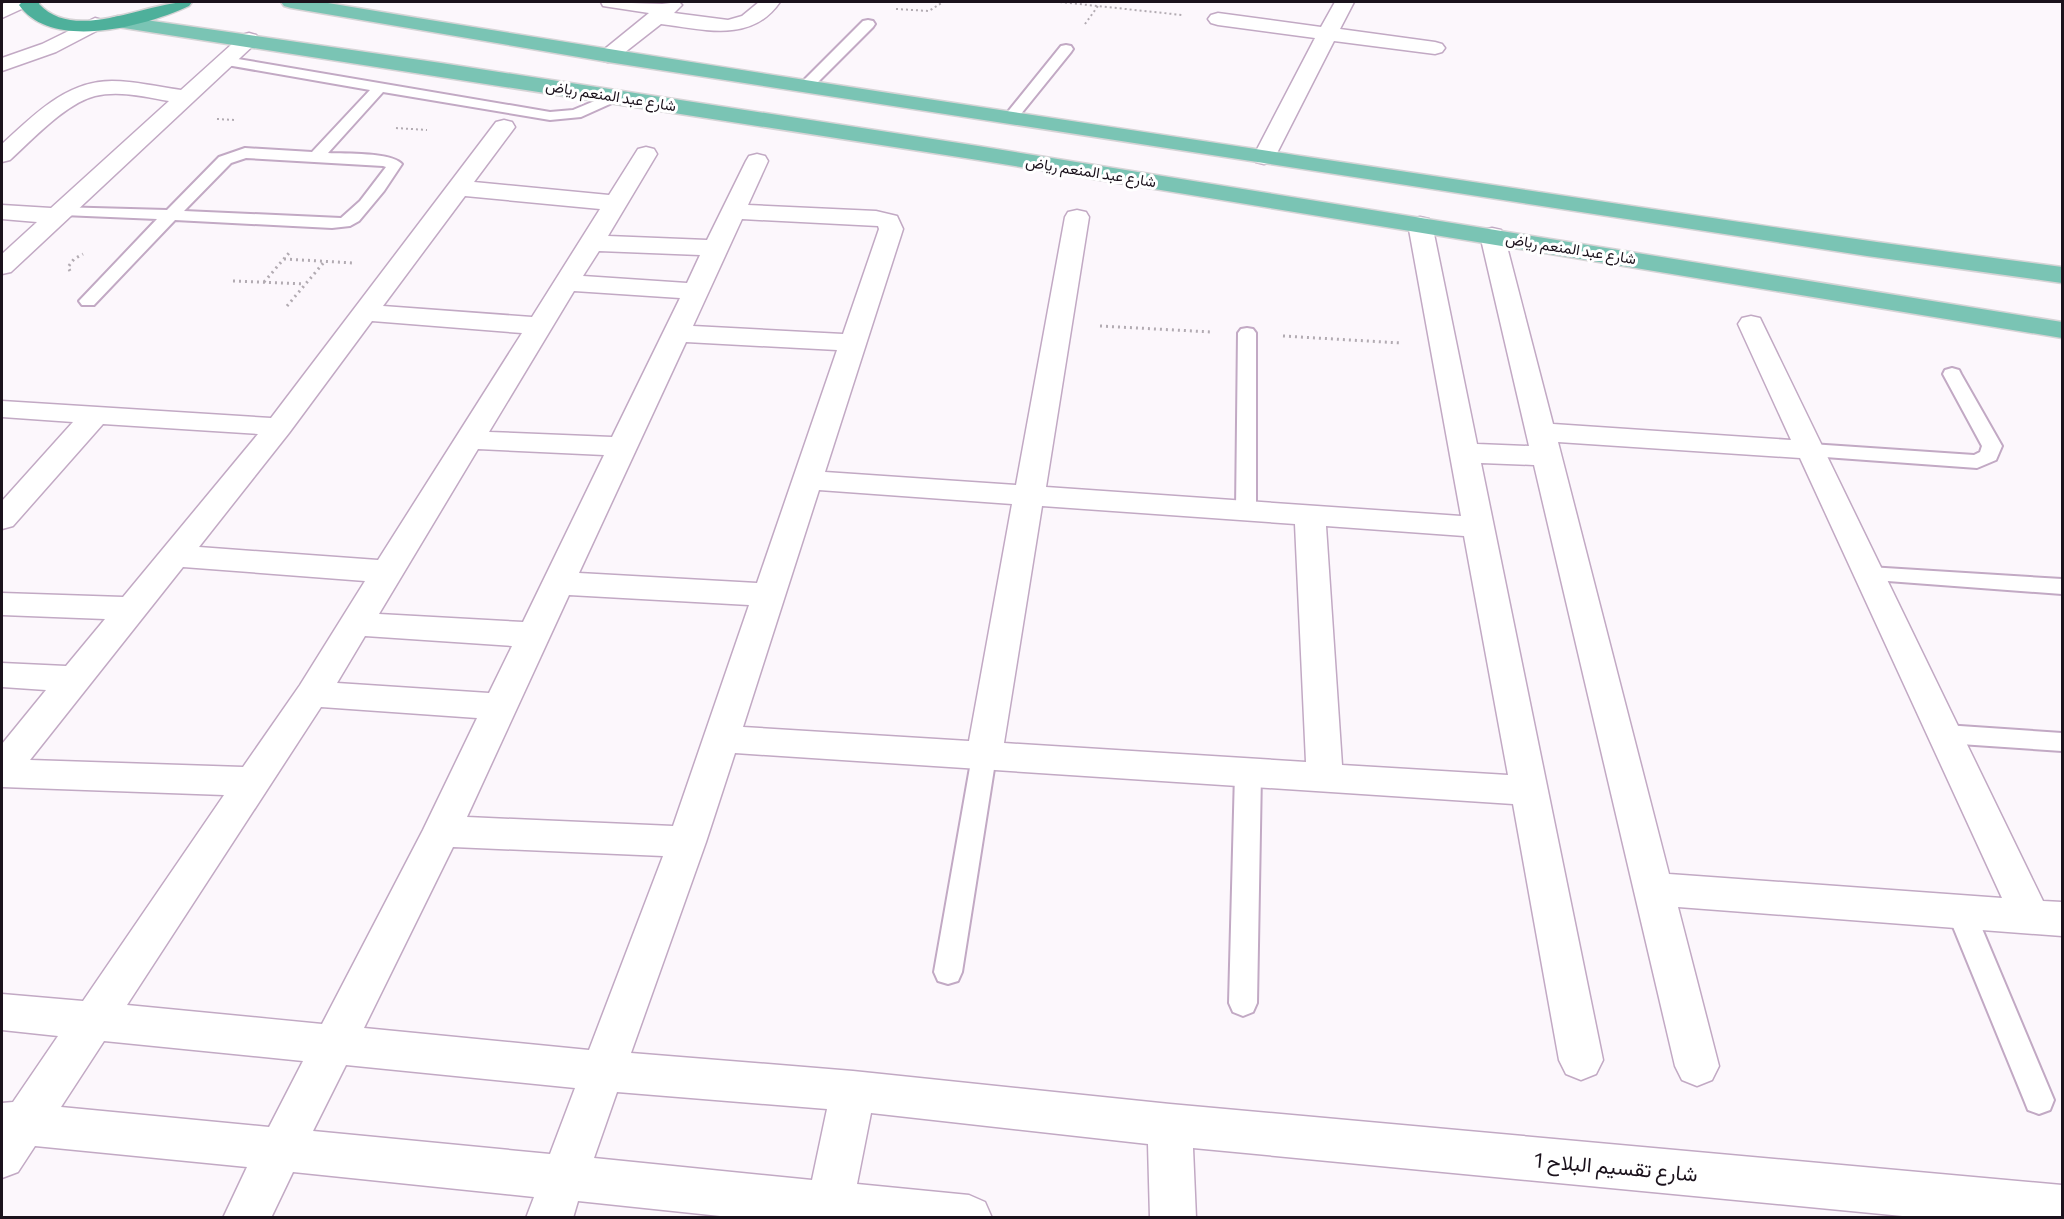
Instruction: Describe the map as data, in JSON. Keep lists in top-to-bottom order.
{
  "streets": {
    "main road": ["شارع عبد المنعم رياض"],
    "street": ["شارع تقسيم البلاح 1"]
  }
}
